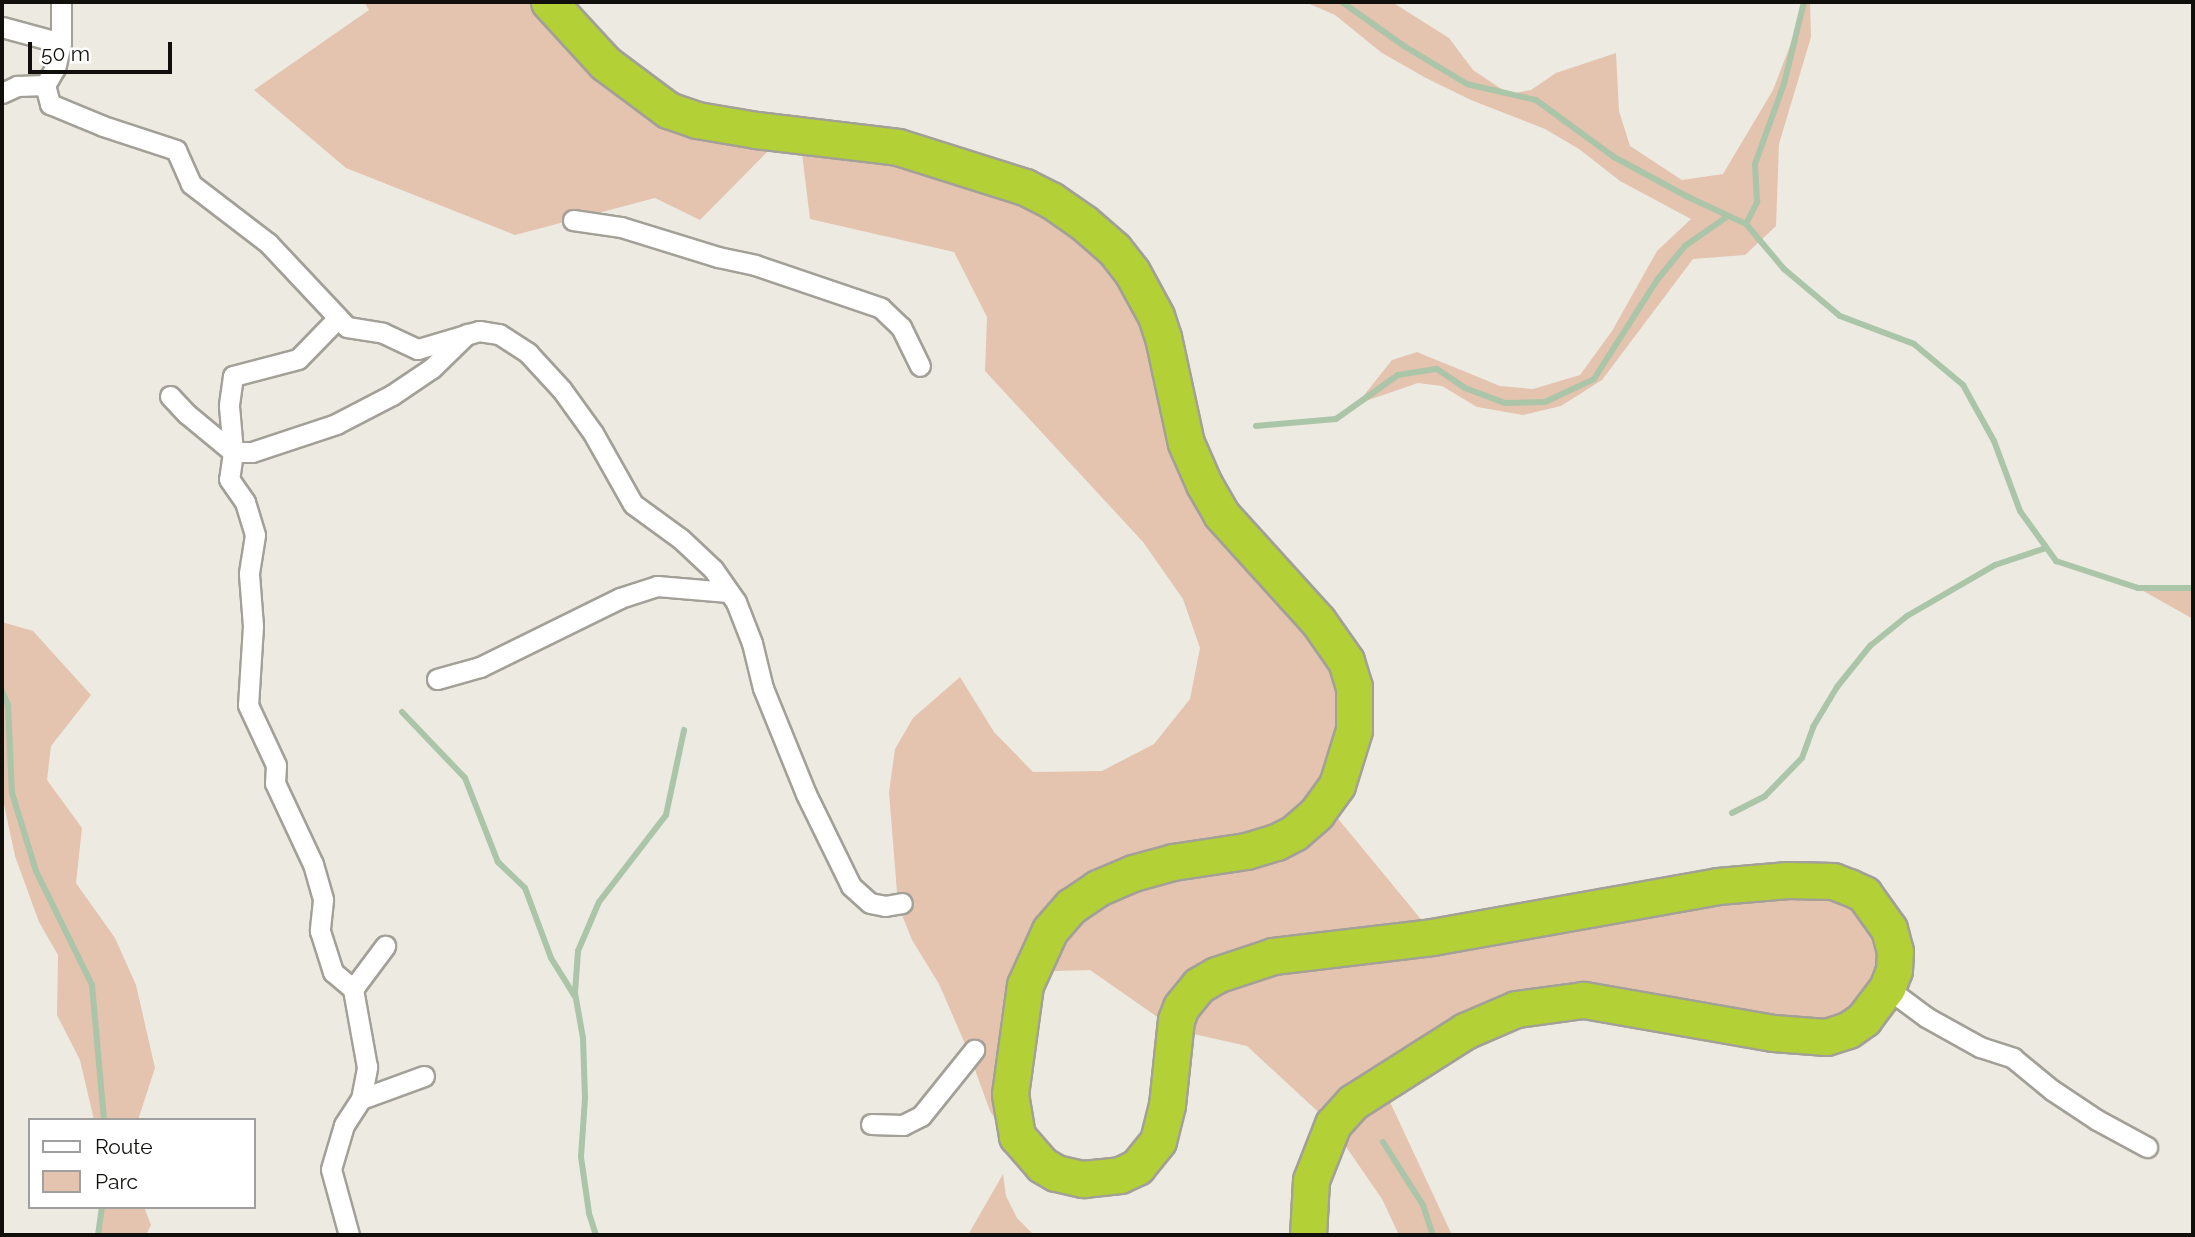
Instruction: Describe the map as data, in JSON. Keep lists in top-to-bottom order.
{
  "legend": ["Route", "Parc"],
  "scale_bar": "50 m"
}
